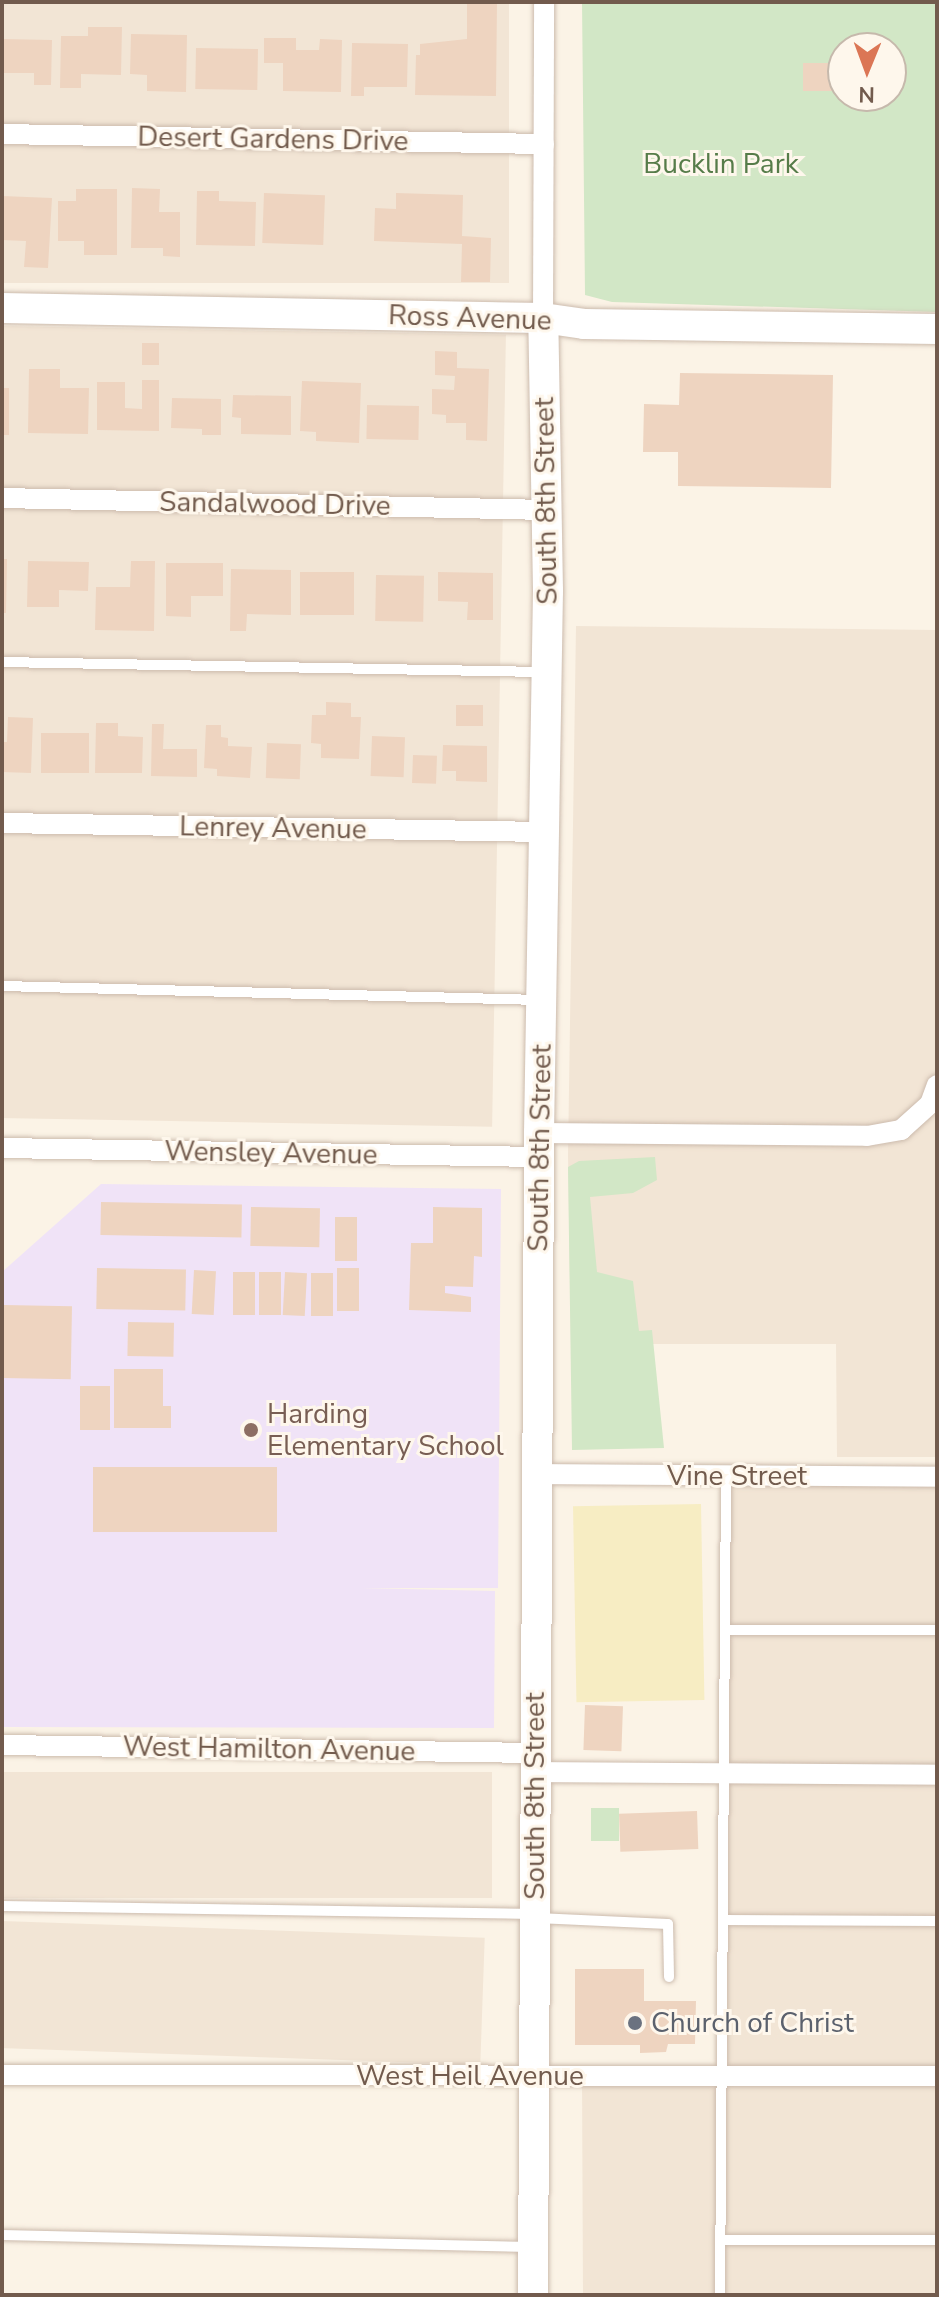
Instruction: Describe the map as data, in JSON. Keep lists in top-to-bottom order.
{
  "streets": {
    "street": [
      "Desert Gardens Drive",
      "Ross Avenue",
      "South 8th Street",
      "Sandalwood Drive",
      "Lenrey Avenue",
      "Wensley Avenue",
      "Vine Street",
      "West Hamilton Avenue",
      "West Heil Avenue"
    ]
  },
  "crossings": [
    ["Desert Gardens Drive", "South 8th Street"],
    ["Ross Avenue", "South 8th Street"],
    ["South 8th Street", "Sandalwood Drive"],
    ["South 8th Street", "Lenrey Avenue"],
    ["South 8th Street", "Wensley Avenue"],
    ["South 8th Street", "Vine Street"],
    ["South 8th Street", "West Hamilton Avenue"],
    ["South 8th Street", "West Heil Avenue"]
  ],
  "parks": ["Bucklin Park"],
  "places": ["Harding Elementary School", "Church of Christ"],
  "north": "bottom"
}
